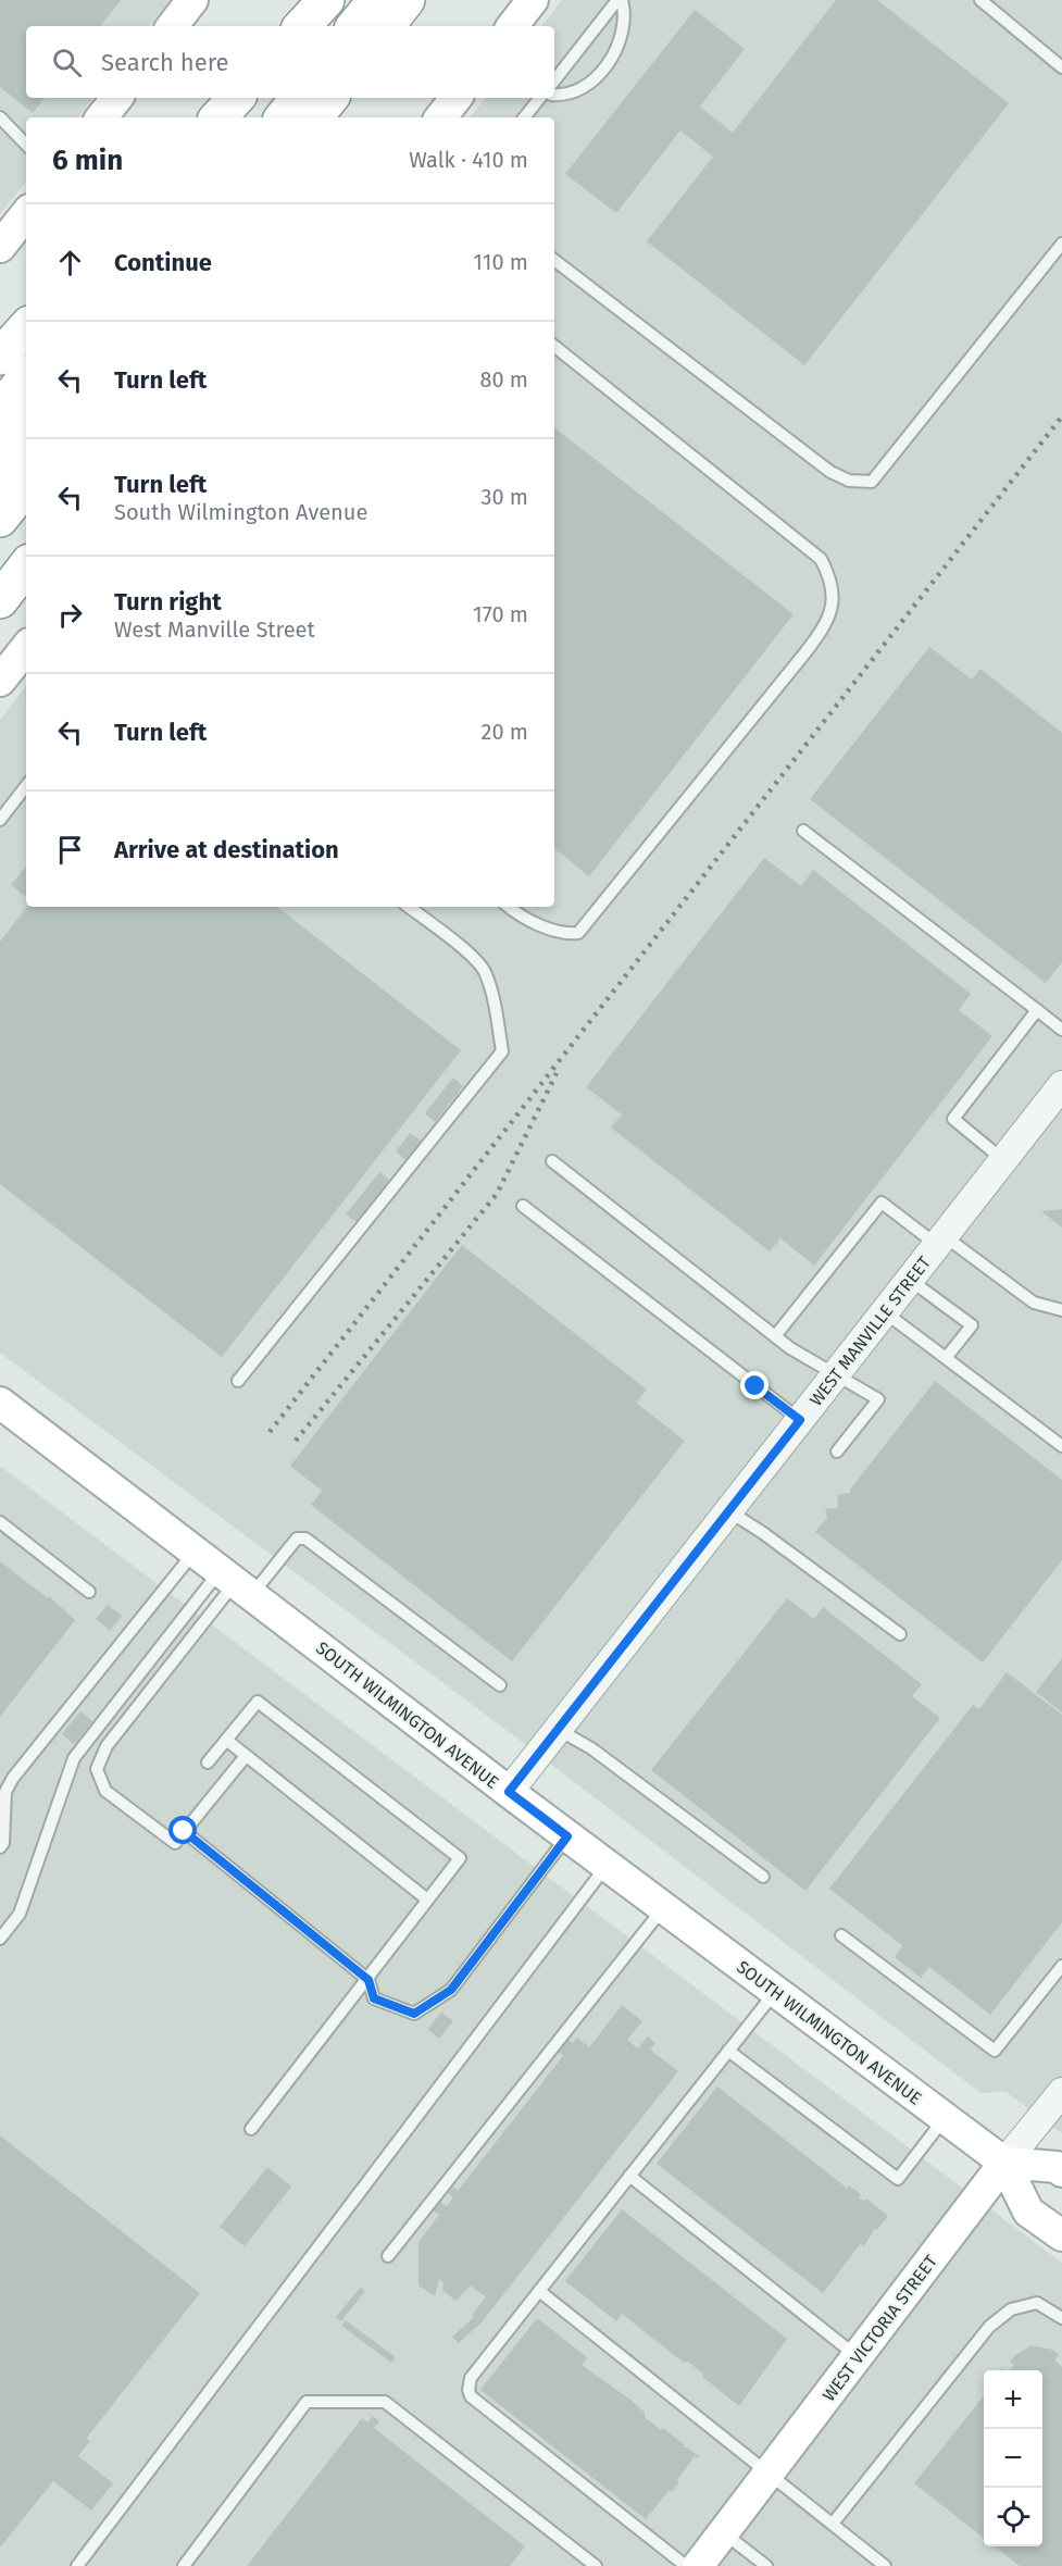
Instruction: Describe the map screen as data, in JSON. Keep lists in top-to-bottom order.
{
  "streets": {
    "main road": ["SOUTH WILMINGTON AVENUE", "WEST VICTORIA STREET"],
    "street": ["WEST MANVILLE STREET"]
  },
  "crossings": [
    ["WEST MANVILLE STREET", "SOUTH WILMINGTON AVENUE"],
    ["SOUTH WILMINGTON AVENUE", "WEST VICTORIA STREET"]
  ],
  "page": {
    "search": "Search here",
    "heading": ["6 min", "Walk · 410 m"],
    "list": [
      ["Continue", "110 m"],
      ["Turn left", "80 m"],
      ["Turn left", "South Wilmington Avenue", "30 m"],
      ["Turn right", "West Manville Street", "170 m"],
      ["Turn left", "20 m"],
      "Arrive at destination"
    ],
    "map_buttons": ["+", "−"]
  }
}
